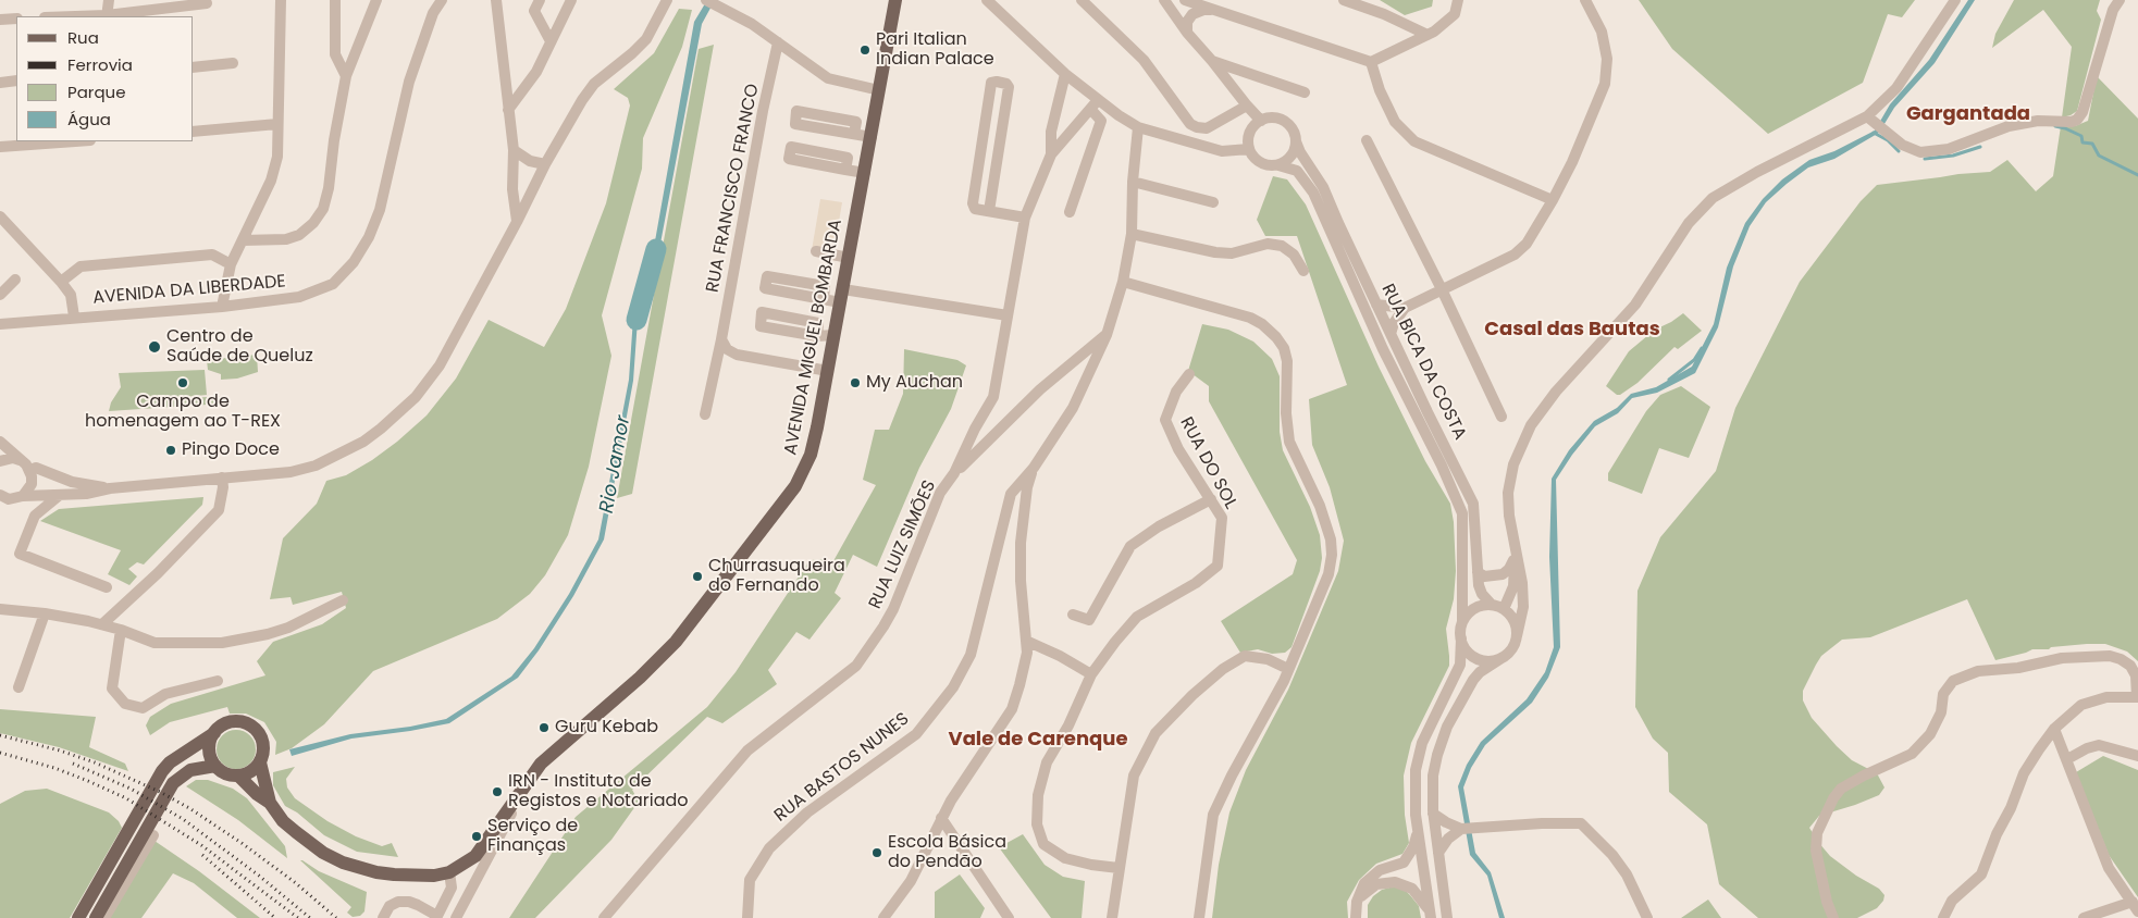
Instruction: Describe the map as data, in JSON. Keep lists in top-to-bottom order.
{
  "streets": {
    "main road": ["AVENIDA MIGUEL BOMBARDA"],
    "street": [
      "RUA FRANCISCO FRANCO",
      "AVENIDA DA LIBERDADE",
      "RUA BICA DA COSTA",
      "RUA DO SOL",
      "RUA LUIZ SIMÕES",
      "RUA BASTOS NUNES"
    ]
  },
  "districts": ["Gargantada", "Casal das Bautas", "Vale de Carenque"],
  "water": ["Rio Jamor"],
  "places": [
    "Pari Italian Indian Palace",
    "Centro de Saúde de Queluz",
    "Campo de homenagem ao T-REX",
    "My Auchan",
    "Pingo Doce",
    "Churrasuqueira do Fernando",
    "Guru Kebab",
    "IRN - Instituto de Registos e Notariado",
    "Serviço de Finanças",
    "Escola Básica do Pendão"
  ],
  "legend": [
    "Rua",
    "Ferrovia",
    "Parque",
    "Água"
  ]
}
